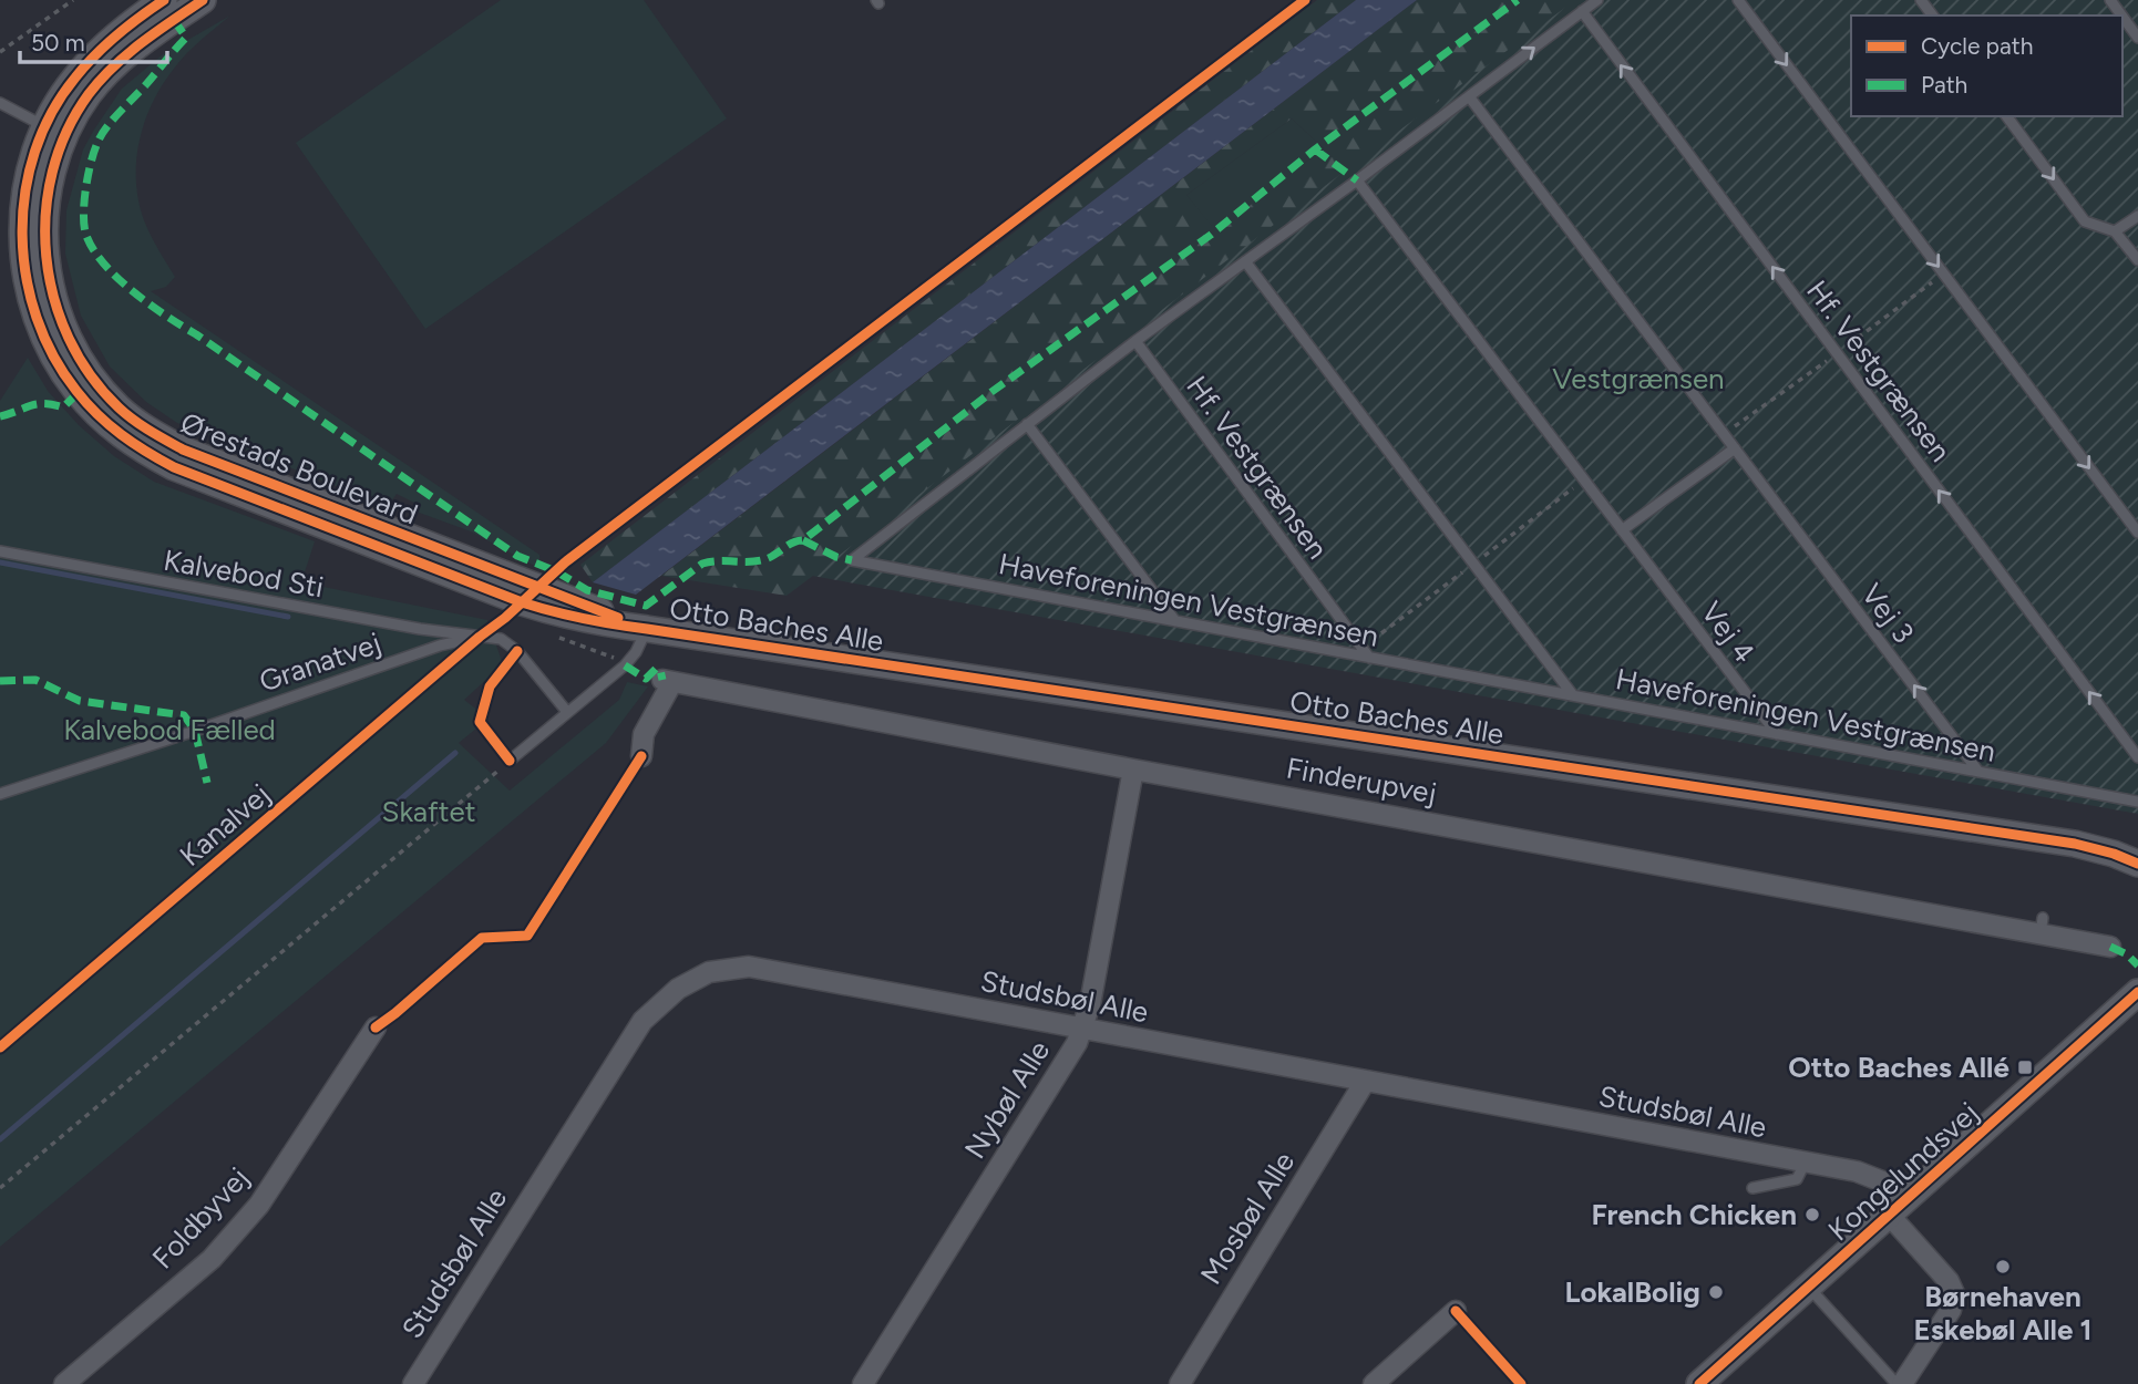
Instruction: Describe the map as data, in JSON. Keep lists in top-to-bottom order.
{
  "streets": {
    "street": [
      "Ørestads Boulevard",
      "Otto Baches Alle",
      "Finderupvej",
      "Studsbøl Alle",
      "Nybøl Alle",
      "Kongelundsvej",
      "Foldbyvej",
      "Mosbøl Alle"
    ],
    "lane": [
      "Hf. Vestgrænsen",
      "Kalvebod Sti",
      "Haveforeningen Vestgrænsen",
      "Vej 3",
      "Vej 4",
      "Granatvej",
      "Kanalvej"
    ]
  },
  "crossings": [
    ["Hf. Vestgrænsen", "Haveforeningen Vestgrænsen"],
    ["Ørestads Boulevard", "Otto Baches Alle"],
    ["Kalvebod Sti", "Granatvej"],
    ["Kalvebod Sti", "Kanalvej"],
    ["Haveforeningen Vestgrænsen", "Vej 3"],
    ["Haveforeningen Vestgrænsen", "Vej 4"],
    ["Granatvej", "Kanalvej"],
    ["Finderupvej", "Nybøl Alle"],
    ["Studsbøl Alle", "Nybøl Alle"],
    ["Studsbøl Alle", "Kongelundsvej"],
    ["Studsbøl Alle", "Mosbøl Alle"]
  ],
  "one_way": ["Hf. Vestgrænsen", "Vej 3"],
  "parks": ["Vestgrænsen", "Kalvebod Fælled", "Skaftet"],
  "places": {
    "transit": ["Otto Baches Allé"],
    "other": ["French Chicken", "Børnehaven Eskebøl Alle 1", "LokalBolig"]
  },
  "legend": ["Cycle path", "Path"],
  "scale_bar": "50 m"
}
